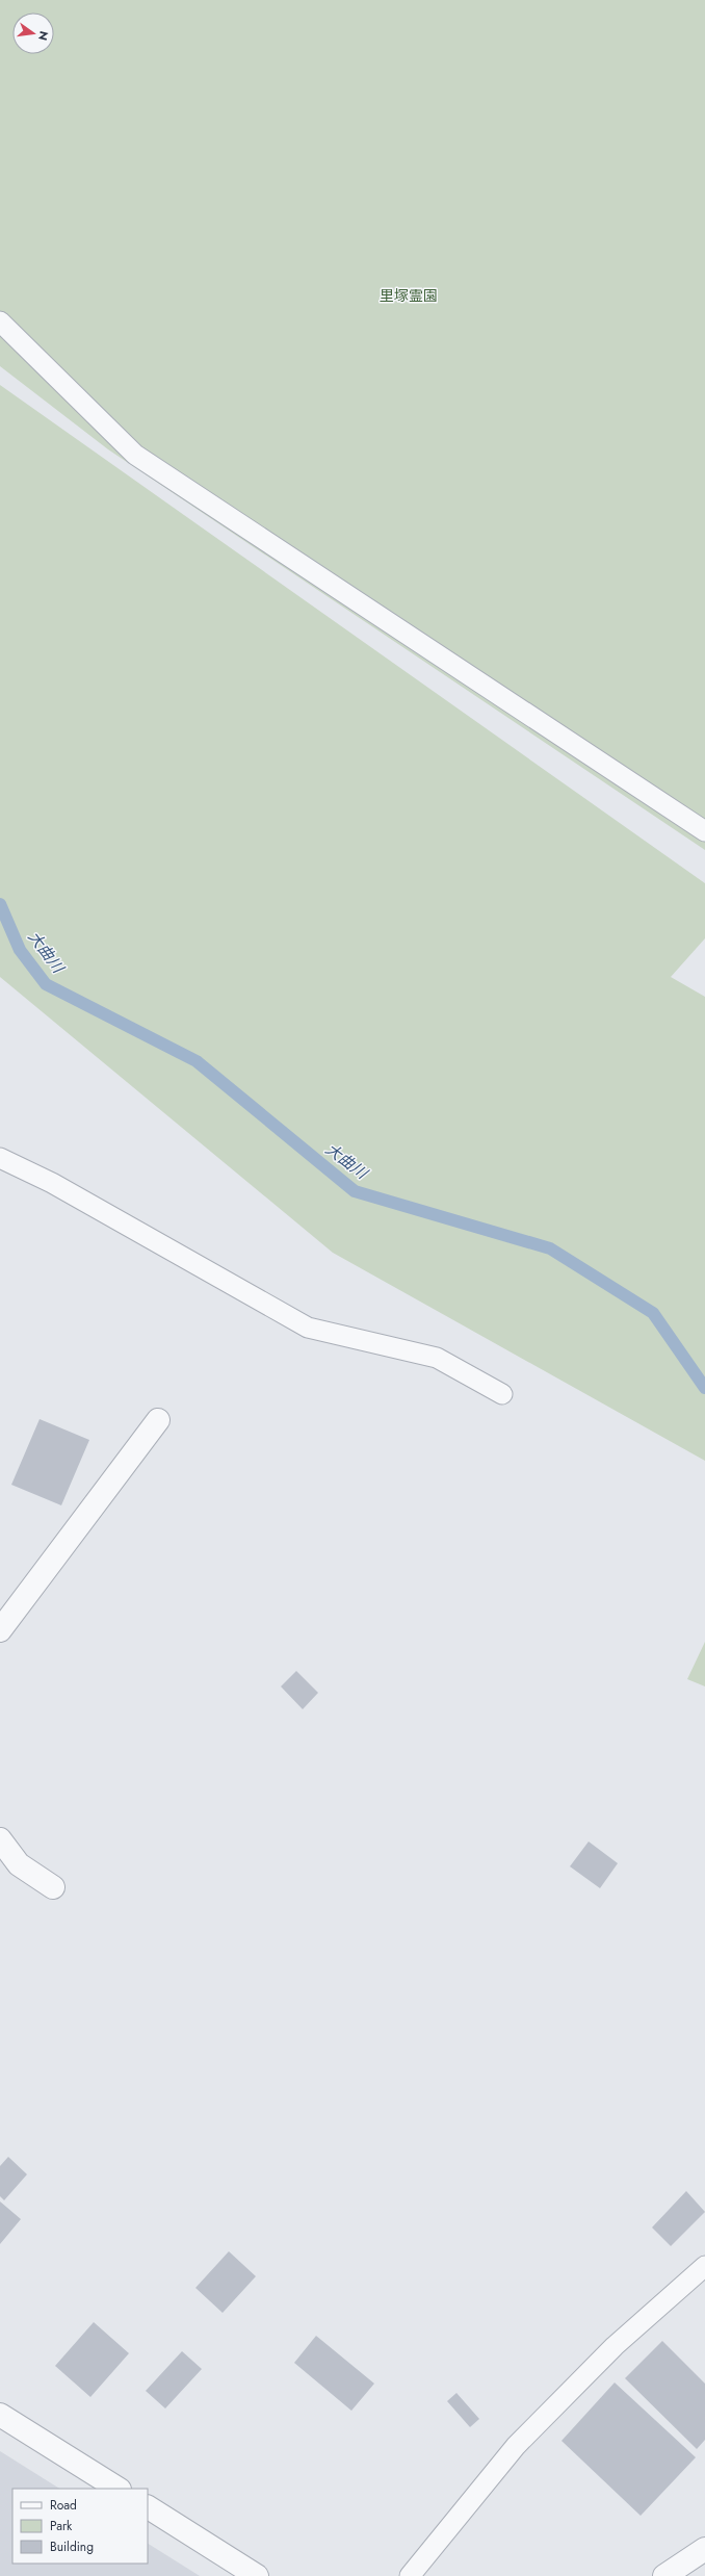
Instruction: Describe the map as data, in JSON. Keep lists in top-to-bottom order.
{
  "water": ["大曲川"],
  "parks": ["里塚霊園"],
  "legend": ["Road", "Park", "Building"],
  "north": "right"
}
